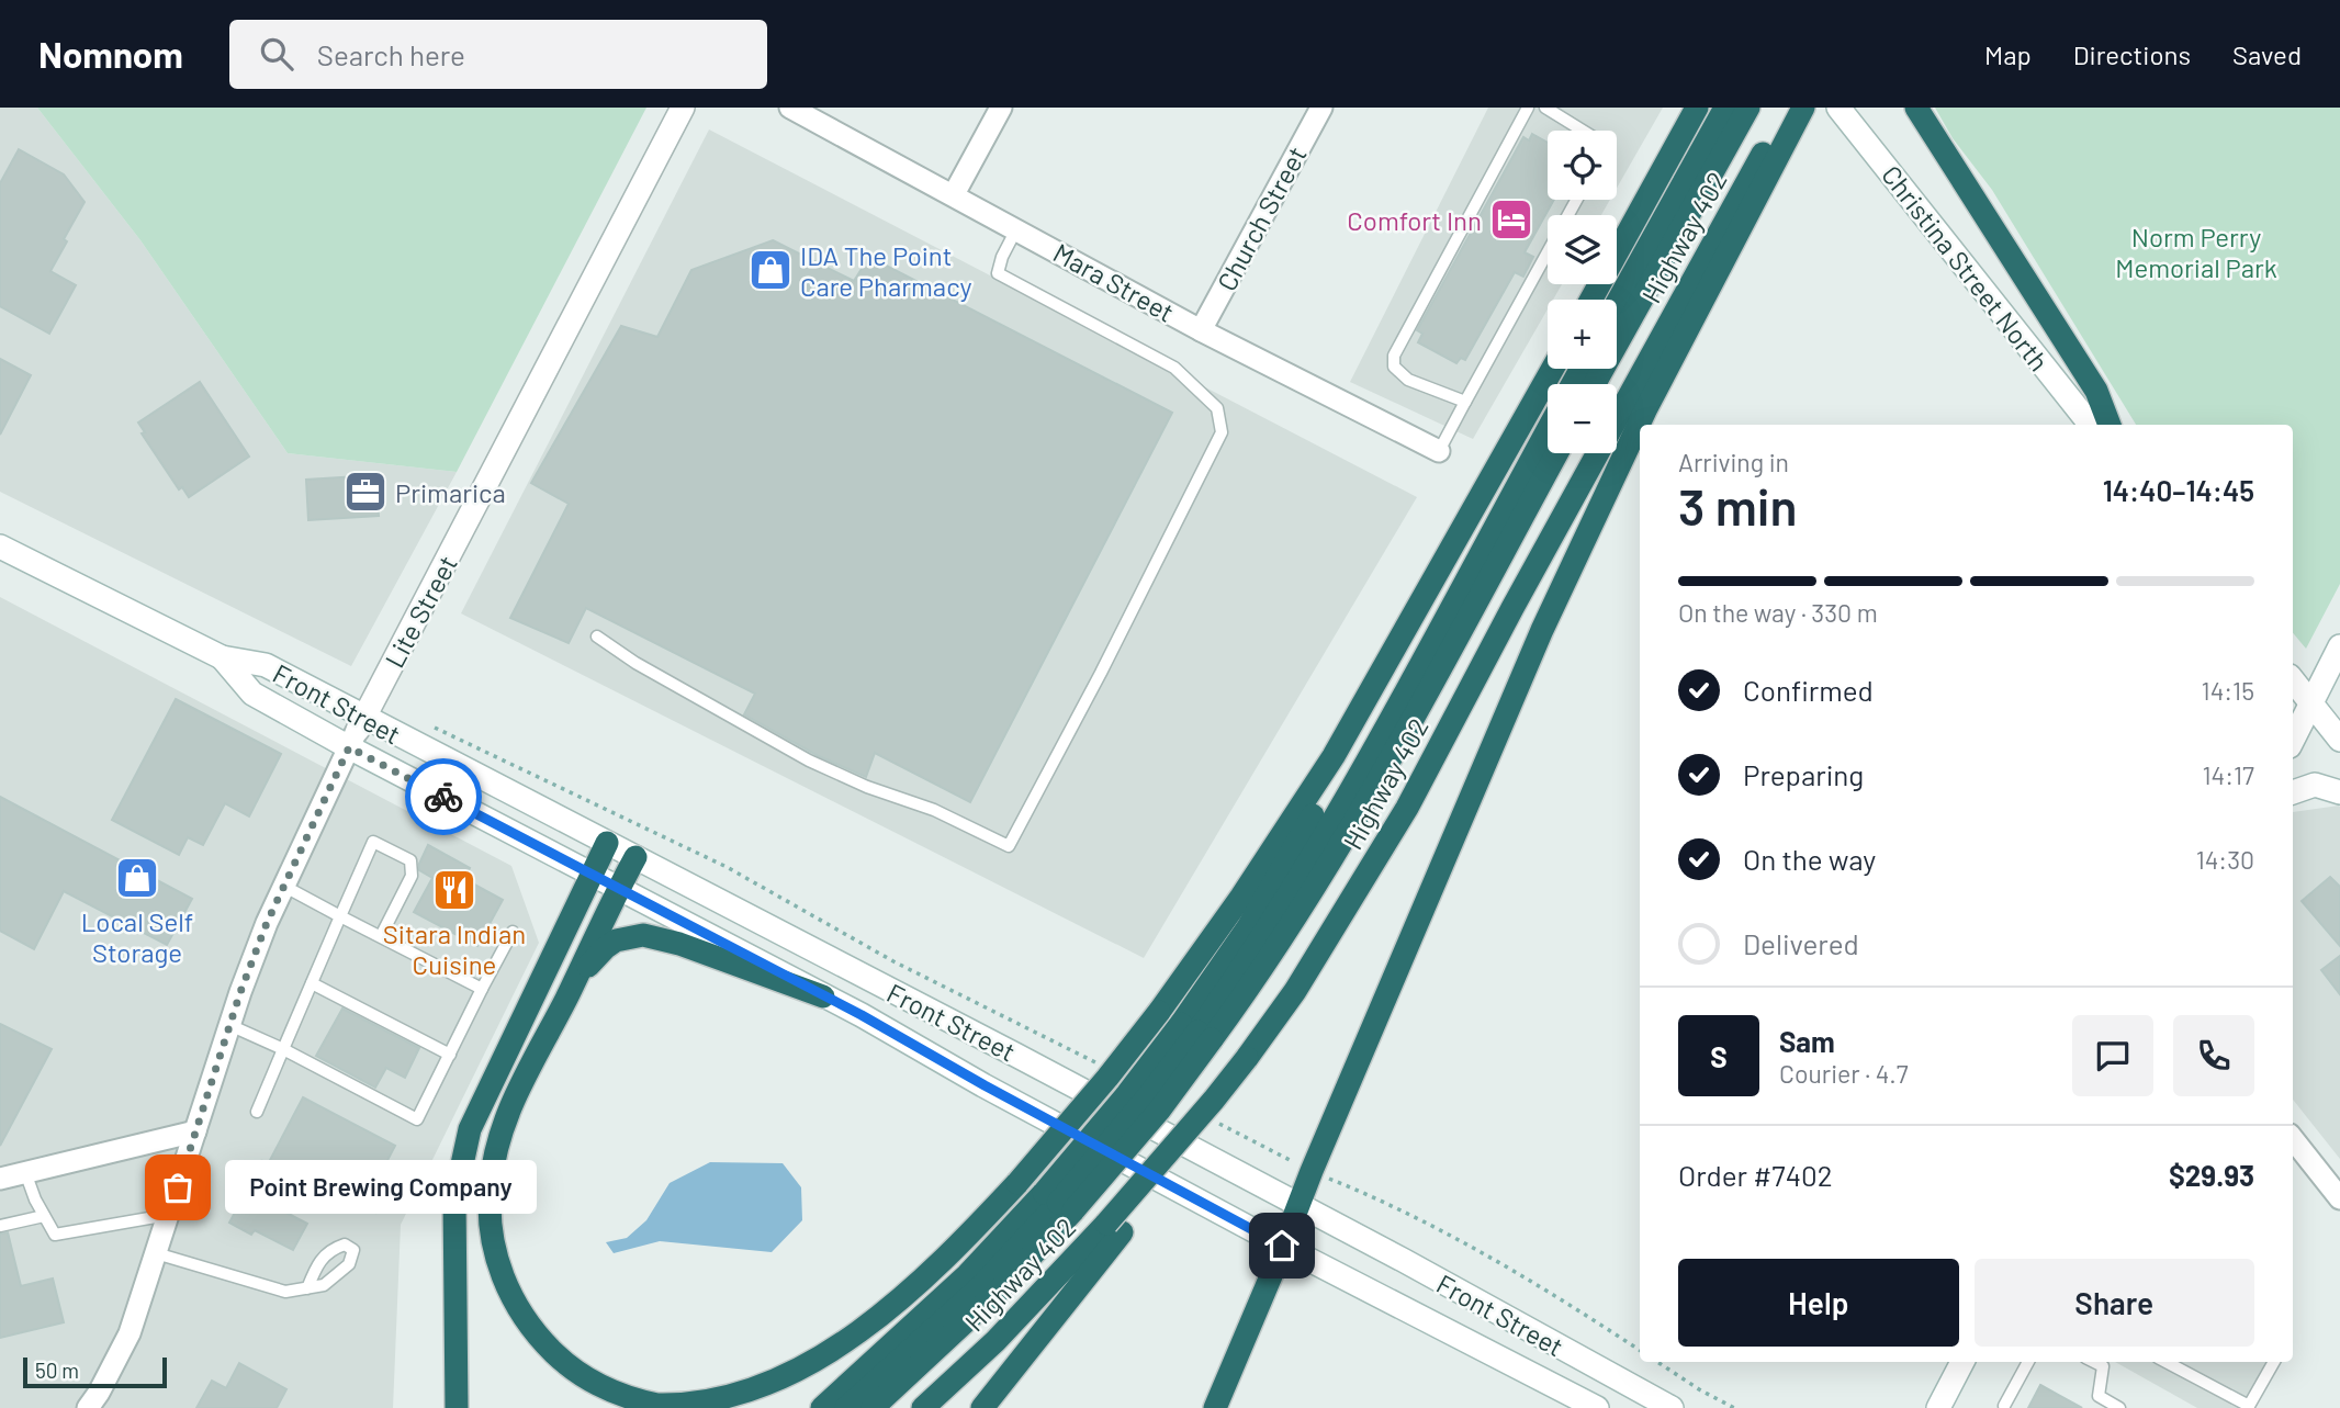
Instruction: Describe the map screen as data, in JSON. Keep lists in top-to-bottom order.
{
  "streets": {
    "highway": ["Highway 402"],
    "main road": ["Christina Street North", "Lite Street", "Front Street"],
    "street": ["Church Street", "Mara Street"]
  },
  "crossings": [
    ["Church Street", "Mara Street"],
    ["Lite Street", "Front Street"]
  ],
  "parks": ["Norm Perry Memorial Park"],
  "places": {
    "hotel": ["Comfort Inn"],
    "shop": ["IDA The Point Care Pharmacy", "Local Self Storage"],
    "office": ["Primarica"],
    "restaurant": ["Sitara Indian Cuisine"],
    "other": ["Point Brewing Company"]
  },
  "scale_bar": "50 m",
  "page": {
    "header": "Nomnom",
    "search": "Search here",
    "nav": ["Map", "Directions", "Saved"],
    "map_buttons": ["+", "−"],
    "heading": ["3 min", "Arriving in", "14:40–14:45"],
    "panel": [
      "Sam",
      "Courier · 4.7",
      "Order #7402",
      "$29.93"
    ],
    "bar": "On the way · 330 m",
    "list": [
      ["Confirmed", "14:15"],
      ["Preparing", "14:17"],
      ["On the way", "14:30"],
      "Delivered"
    ],
    "round": "S",
    "bubble": "Point Brewing Company",
    "buttons": ["Help", "Share"],
    "scale": "50 m"
  }
}
